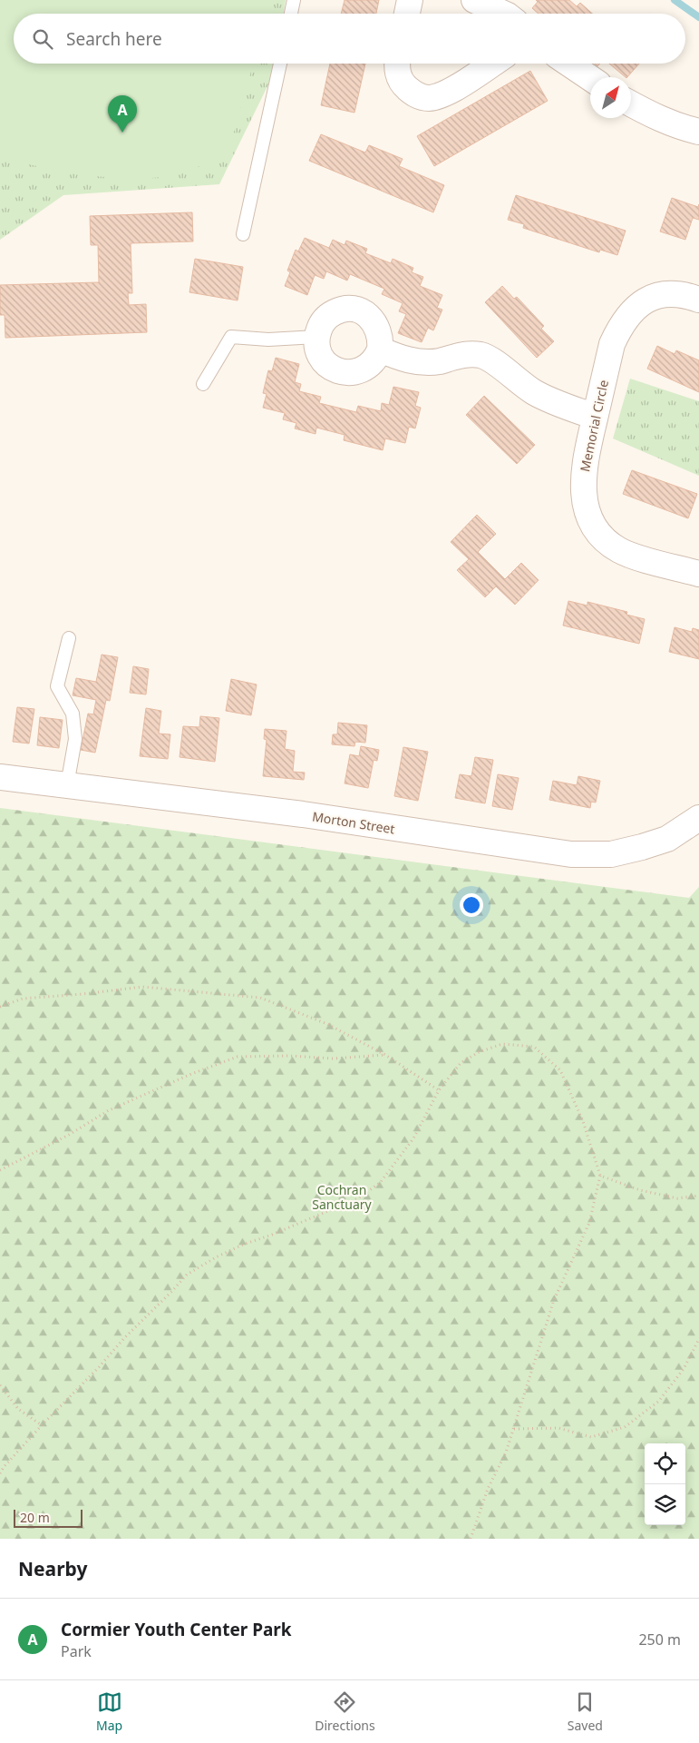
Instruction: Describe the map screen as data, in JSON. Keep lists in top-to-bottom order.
{
  "streets": {
    "street": ["Memorial Circle", "Morton Street"]
  },
  "parks": ["Cochran Sanctuary"],
  "scale_bar": "20 m",
  "north": "top right",
  "page": {
    "search": "Search here",
    "pins": "A",
    "scale": "20 m",
    "heading": "Nearby",
    "list": [
      {
        "mark": "A",
        "name": "Cormier Youth Center Park",
        "note": "Park",
        "value": "250 m"
      }
    ],
    "nav": ["Map", "Directions", "Saved"]
  }
}
